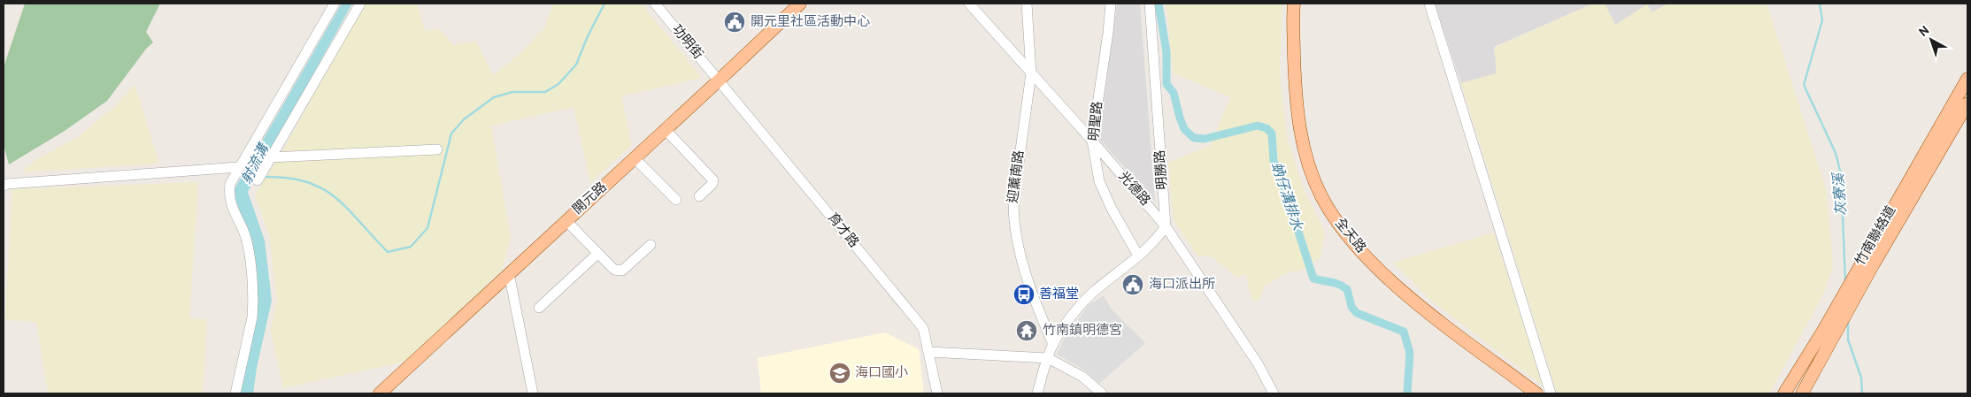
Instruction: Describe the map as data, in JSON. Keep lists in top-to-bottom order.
{
  "streets": {
    "main road": ["開元路", "全天路", "竹南聯絡道"],
    "street": [
      "功明街",
      "明聖路",
      "明勝路",
      "迎薰南路",
      "光德路",
      "育才路"
    ]
  },
  "crossings": [
    ["功明街", "開元路"],
    ["功明街", "育才路"],
    ["明聖路", "光德路"],
    ["明勝路", "光德路"],
    ["迎薰南路", "光德路"],
    ["開元路", "育才路"]
  ],
  "water": ["射流溝", "灰寮溪", "蚋仔溝排水"],
  "places": {
    "public building": ["開元里社區活動中心", "海口派出所"],
    "bus stop": ["善福堂"],
    "temple": ["竹南鎮明德宮"],
    "school or university": ["海口國小"]
  },
  "north": "top left"
}
